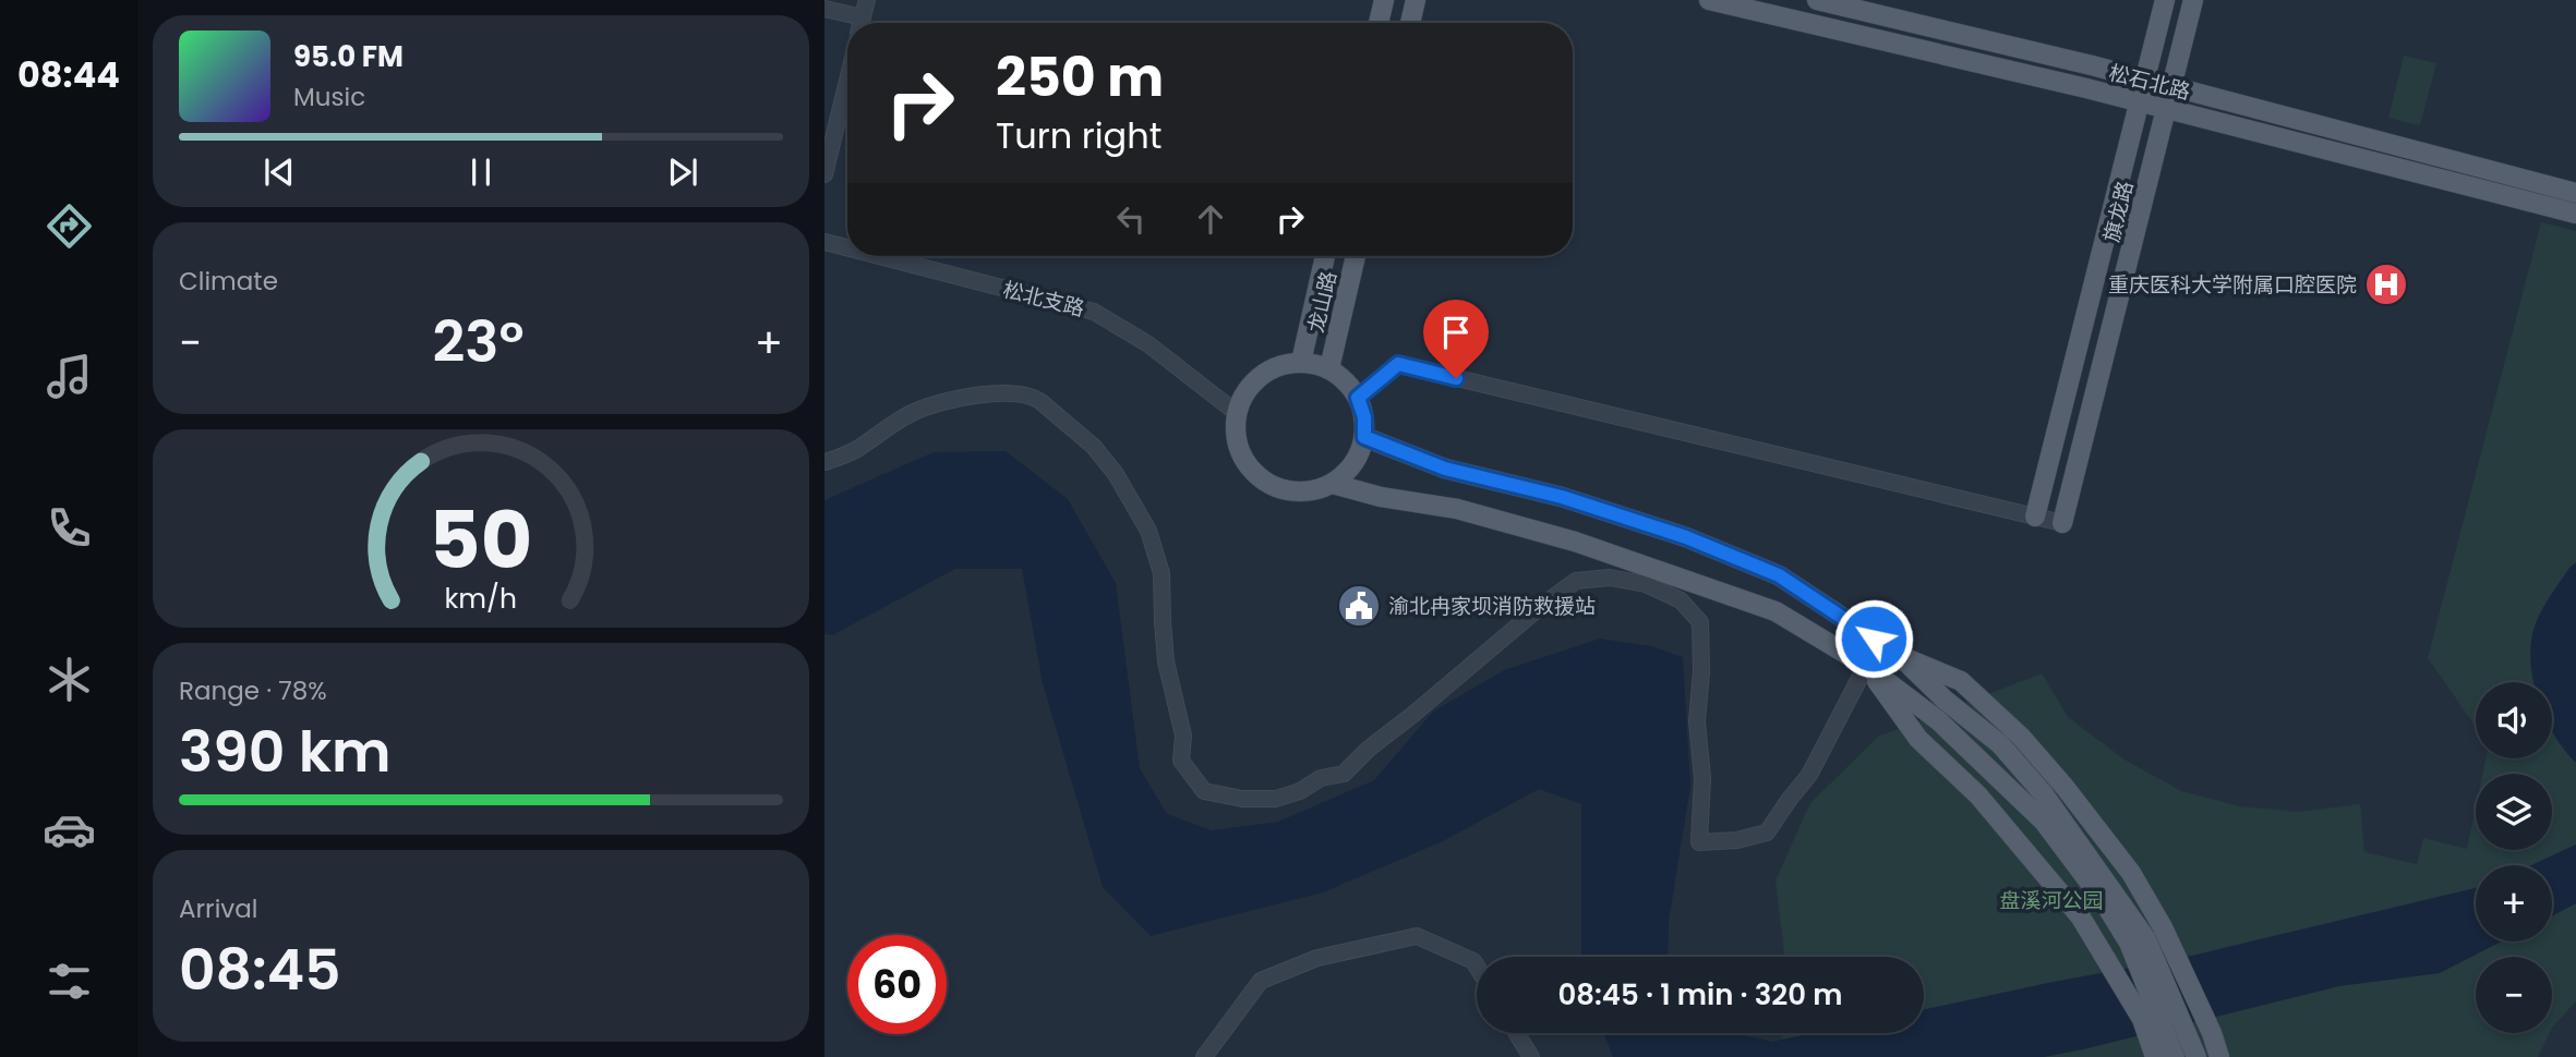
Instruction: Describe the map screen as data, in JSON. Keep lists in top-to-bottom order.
{
  "streets": {
    "main road": ["松石北路", "旗龙路", "龙山路"],
    "street": ["松北支路"]
  },
  "crossings": [
    ["松石北路", "旗龙路"],
    ["松北支路", "龙山路"]
  ],
  "parks": ["盘溪河公园"],
  "places": {
    "hospital": ["重庆医科大学附属口腔医院"],
    "public building": ["渝北冉家坝消防救援站"]
  },
  "page": {
    "tabs": "08:44",
    "turn": ["250 m", "Turn right"],
    "song": ["95.0 FM", "Music"],
    "tile": [
      "Climate",
      ["Range · 78%", "390 km"],
      ["Arrival", "08:45"]
    ],
    "heat": ["−", "23°", "+"],
    "map_buttons": ["+", "−"],
    "limit": "60",
    "trip": "08:45 · 1 min · 320 m",
    "gauge": ["50", "km/h"]
  }
}
